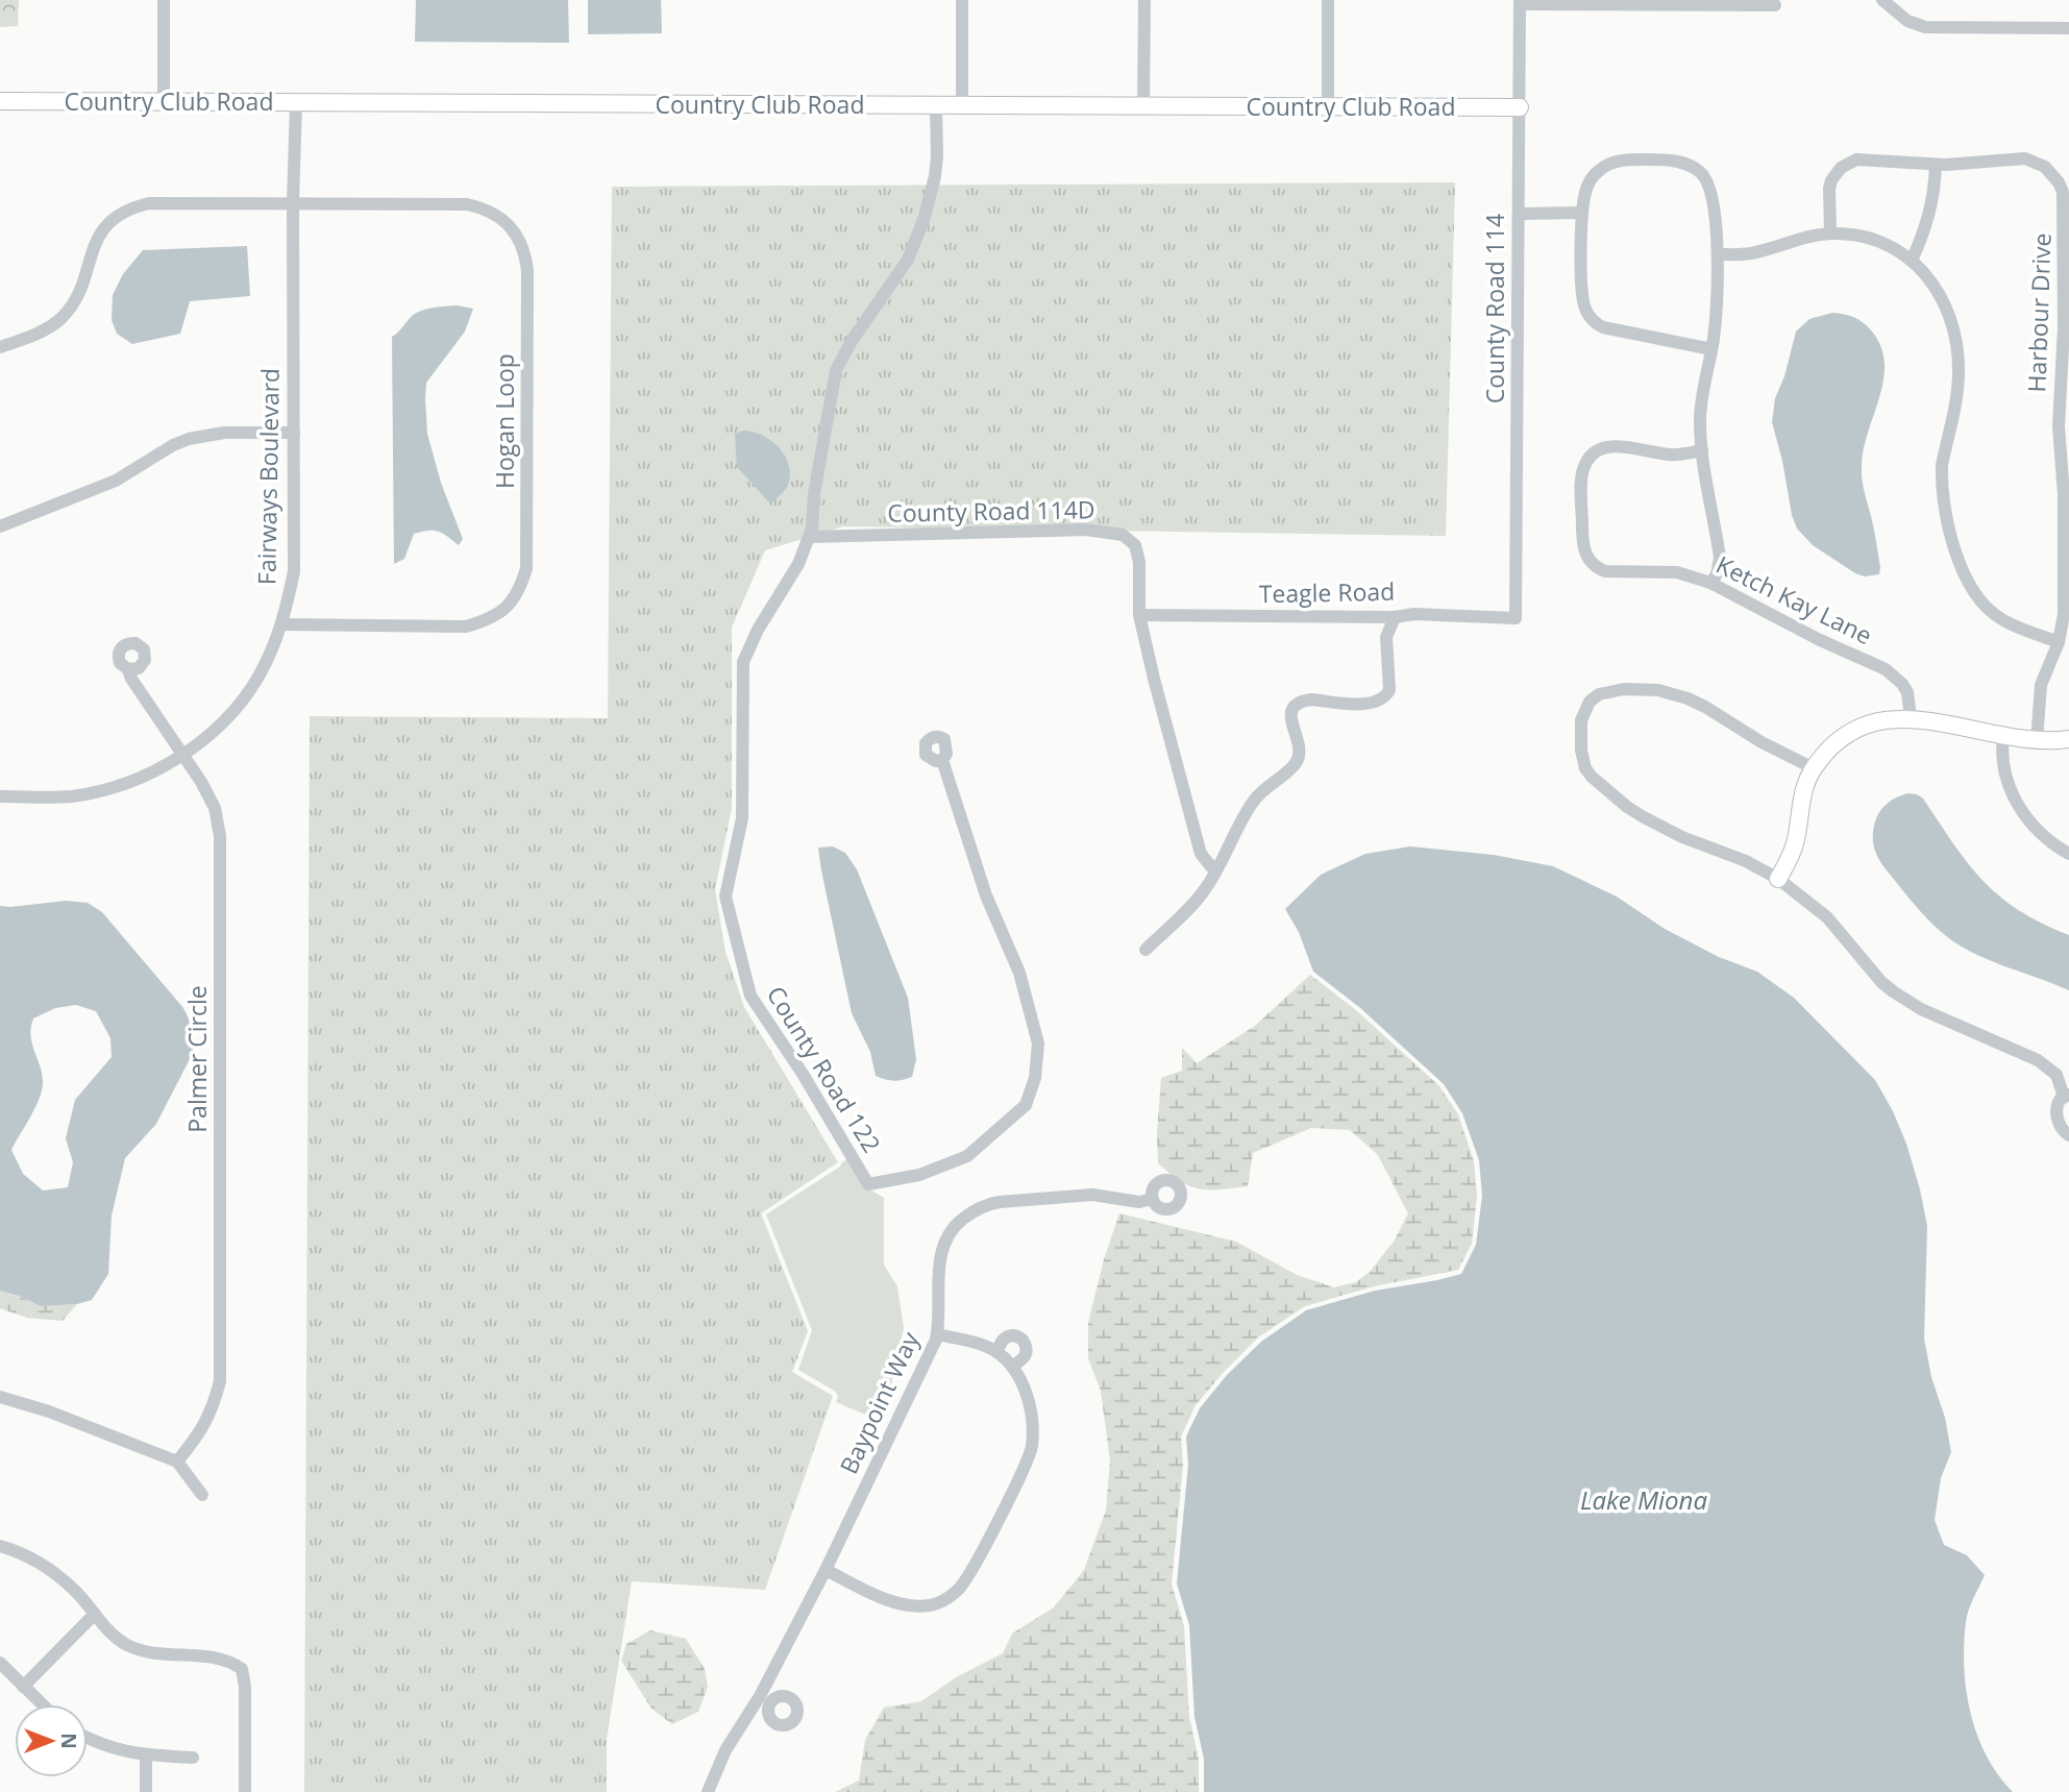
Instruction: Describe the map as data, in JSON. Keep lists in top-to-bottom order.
{
  "streets": {
    "street": [
      "Country Club Road",
      "County Road 114",
      "Harbour Drive",
      "Hogan Loop",
      "Fairways Boulevard",
      "County Road 114D",
      "Teagle Road",
      "Ketch Kay Lane",
      "Palmer Circle",
      "County Road 122",
      "Baypoint Way"
    ]
  },
  "crossings": [
    ["Country Club Road", "County Road 114"],
    ["Country Club Road", "Fairways Boulevard"],
    ["Country Club Road", "County Road 122"],
    ["County Road 114", "Teagle Road"],
    ["Hogan Loop", "Fairways Boulevard"],
    ["Fairways Boulevard", "Palmer Circle"],
    ["County Road 114D", "Teagle Road"],
    ["County Road 114D", "County Road 122"]
  ],
  "water": ["Lake Miona"],
  "north": "right"
}
